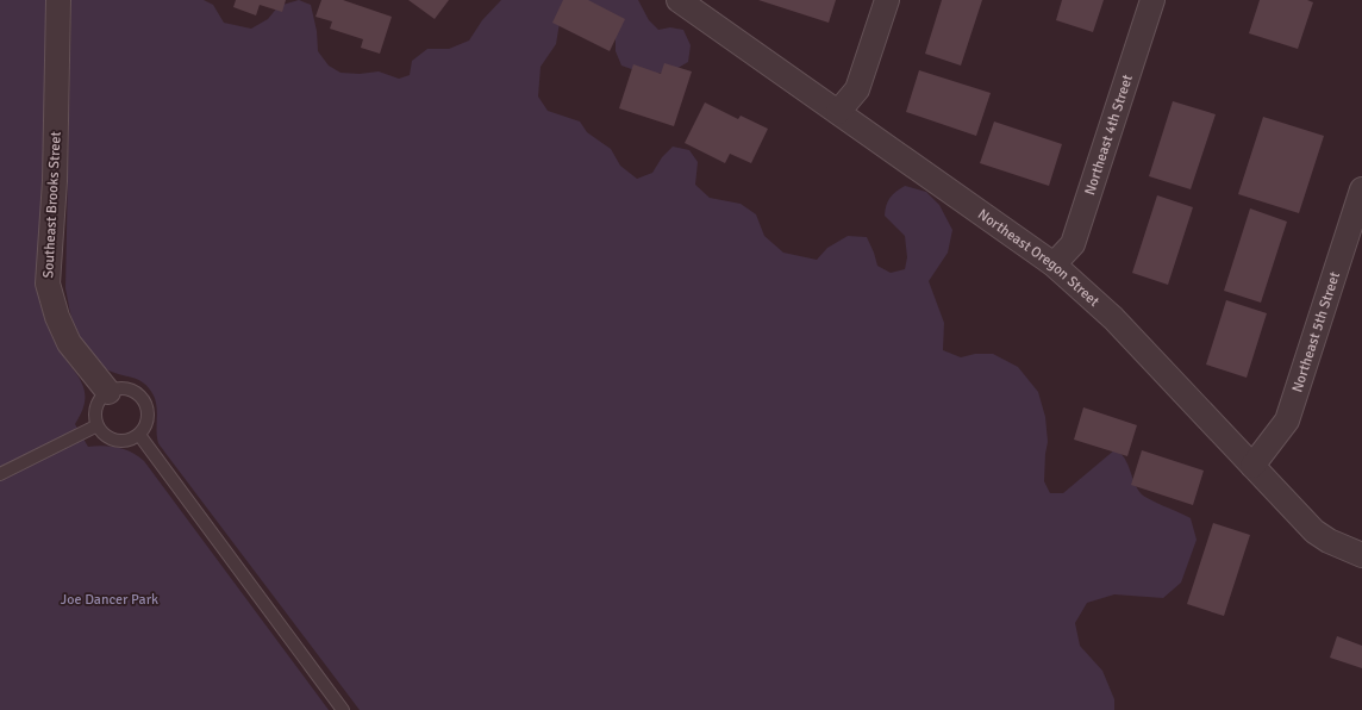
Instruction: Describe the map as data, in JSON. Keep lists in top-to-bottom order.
{
  "streets": {
    "street": [
      "Northeast 4th Street",
      "Southeast Brooks Street",
      "Northeast Oregon Street",
      "Northeast 5th Street"
    ]
  },
  "crossings": [
    ["Northeast 4th Street", "Northeast Oregon Street"],
    ["Northeast Oregon Street", "Northeast 5th Street"]
  ],
  "parks": ["Joe Dancer Park"]
}
